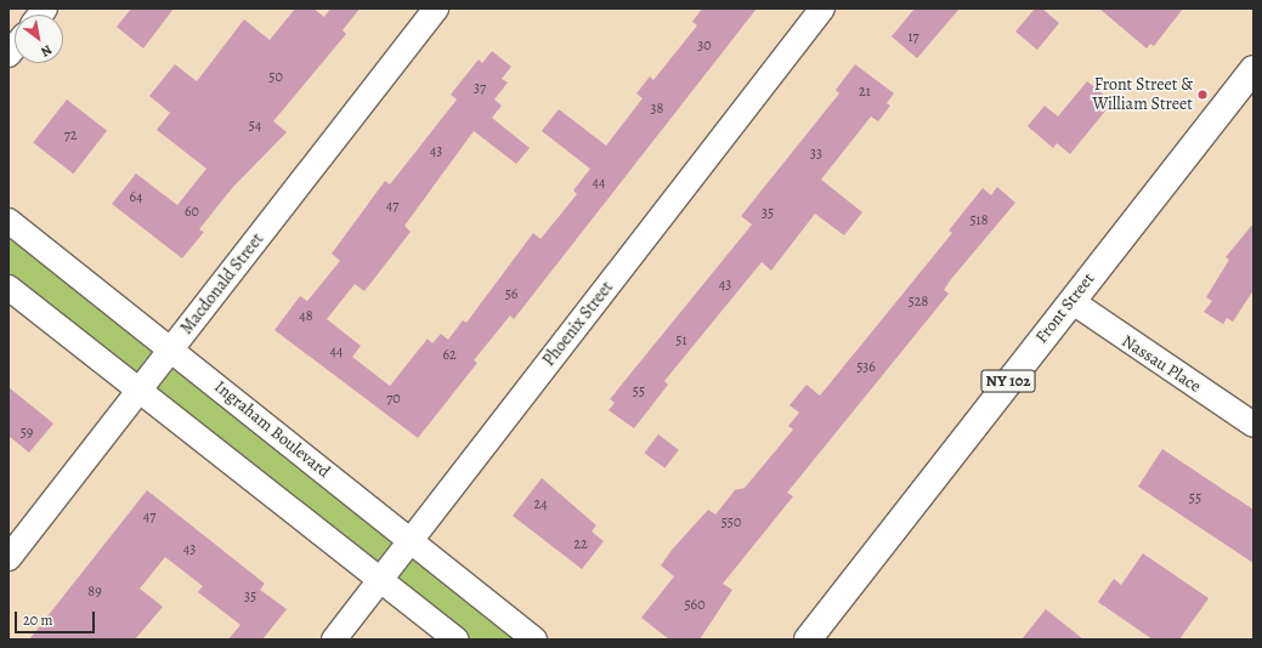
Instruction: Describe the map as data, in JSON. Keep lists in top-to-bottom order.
{
  "streets": {
    "main road": ["Front Street", "NY 102"],
    "street": [
      "Macdonald Street",
      "Phoenix Street",
      "Nassau Place",
      "Ingraham Boulevard"
    ]
  },
  "crossings": [
    ["Macdonald Street", "Ingraham Boulevard"],
    ["Front Street", "Nassau Place"],
    ["Phoenix Street", "Ingraham Boulevard"]
  ],
  "places": ["Front Street & William Street"],
  "house_numbers": [
    "17",
    "30",
    "50",
    "37",
    "21",
    "38",
    "54",
    "72",
    "43",
    "33",
    "44",
    "64",
    "47",
    "60",
    "35",
    "518",
    "43",
    "56",
    "528",
    "48",
    "51",
    "44",
    "62",
    "536",
    "55",
    "70",
    "59",
    "55",
    "24",
    "47",
    "550",
    "22",
    "43",
    "89",
    "35",
    "560"
  ],
  "scale_bar": "20 m",
  "north": "bottom right"
}
